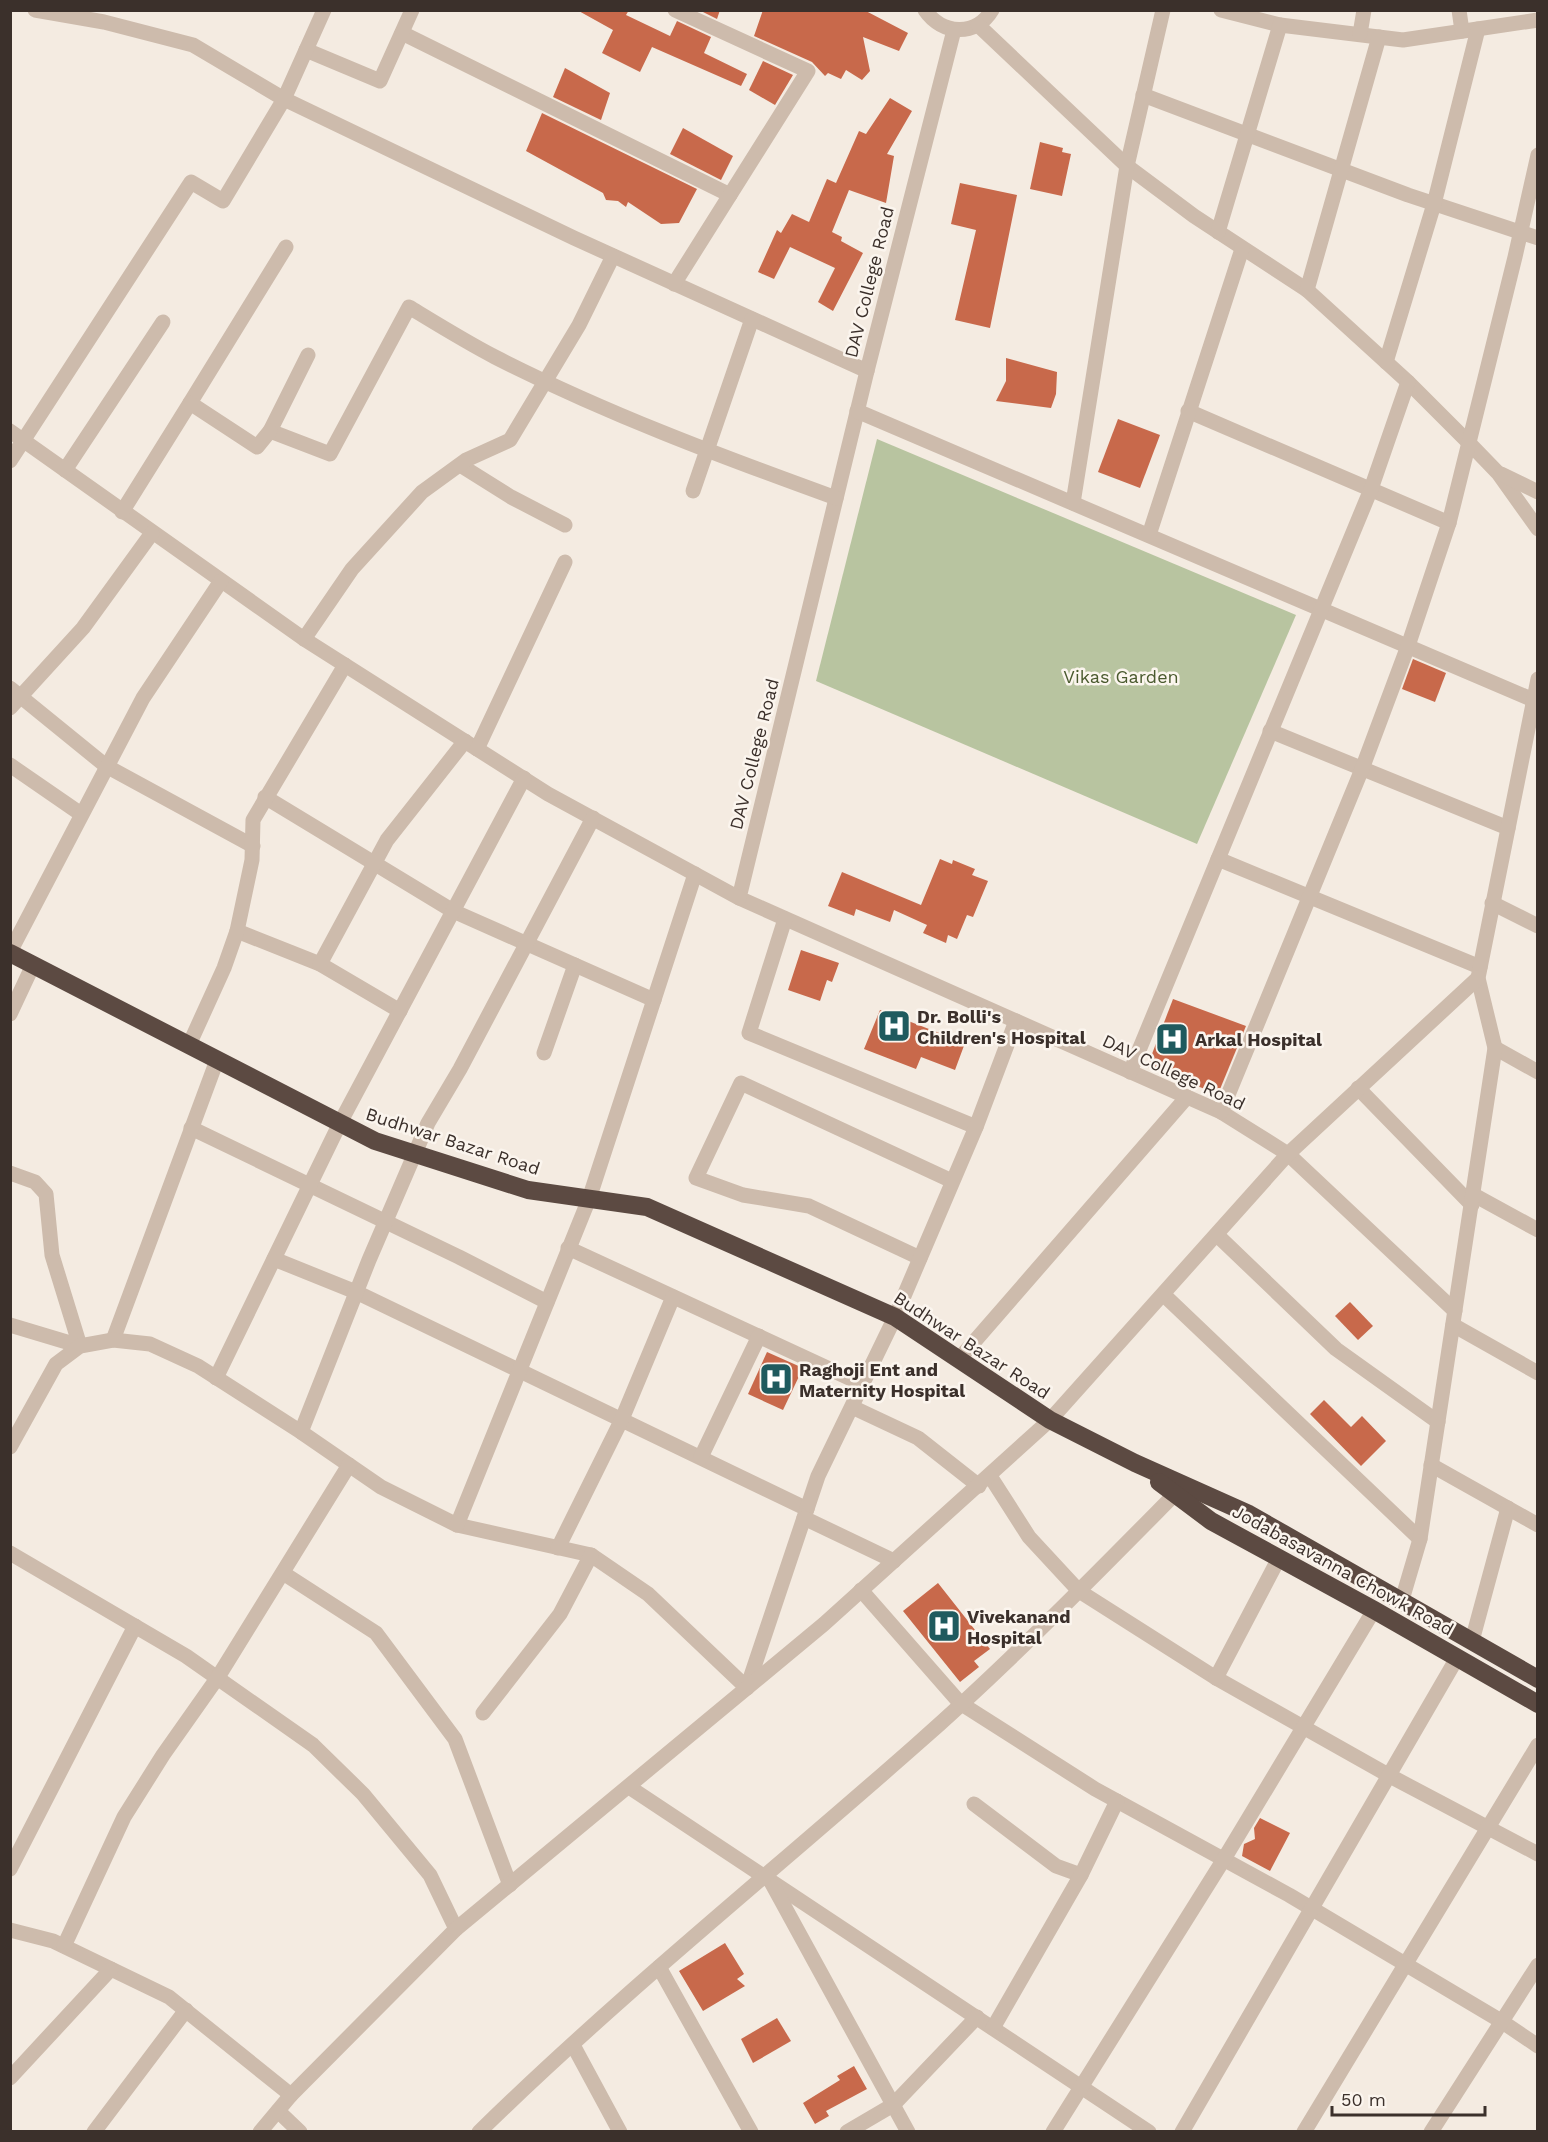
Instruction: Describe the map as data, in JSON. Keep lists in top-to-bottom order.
{
  "streets": {
    "highway": ["Budhwar Bazar Road", "Jodabasavanna Chowk Road"],
    "street": ["DAV College Road"]
  },
  "crossings": [
    ["Budhwar Bazar Road", "Jodabasavanna Chowk Road"]
  ],
  "parks": ["Vikas Garden"],
  "places": {
    "hospital": [
      "Dr. Bolli's Children's Hospital",
      "Arkal Hospital",
      "Raghoji Ent and Maternity Hospital",
      "Vivekanand Hospital"
    ]
  },
  "scale_bar": "50 m"
}
